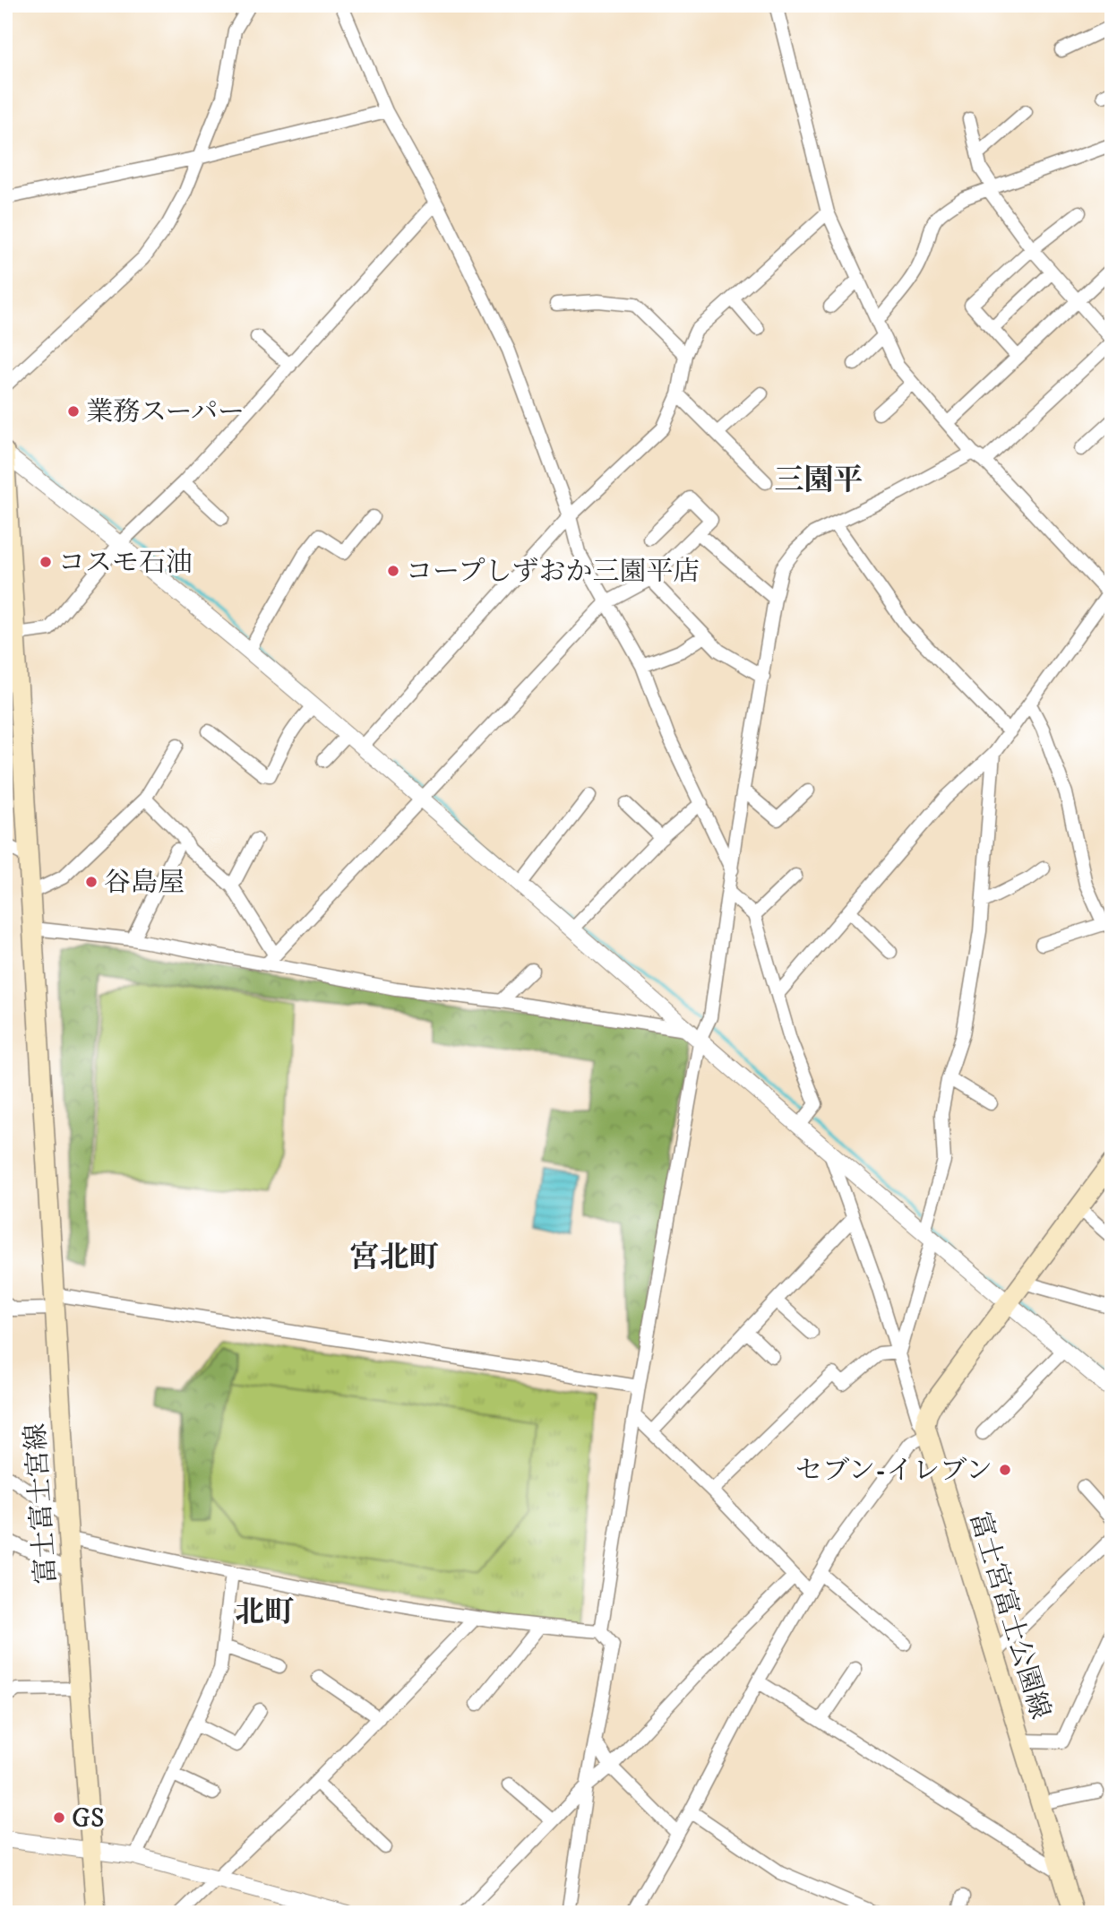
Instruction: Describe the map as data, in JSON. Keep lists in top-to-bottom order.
{
  "streets": {
    "main road": ["富士富士宮線", "富士宮富士公園線"]
  },
  "districts": ["三園平", "宮北町", "北町"],
  "places": [
    "業務スーパー",
    "コスモ石油",
    "コープしずおか三園平店",
    "谷島屋",
    "セブン-イレブン",
    "GS"
  ]
}
